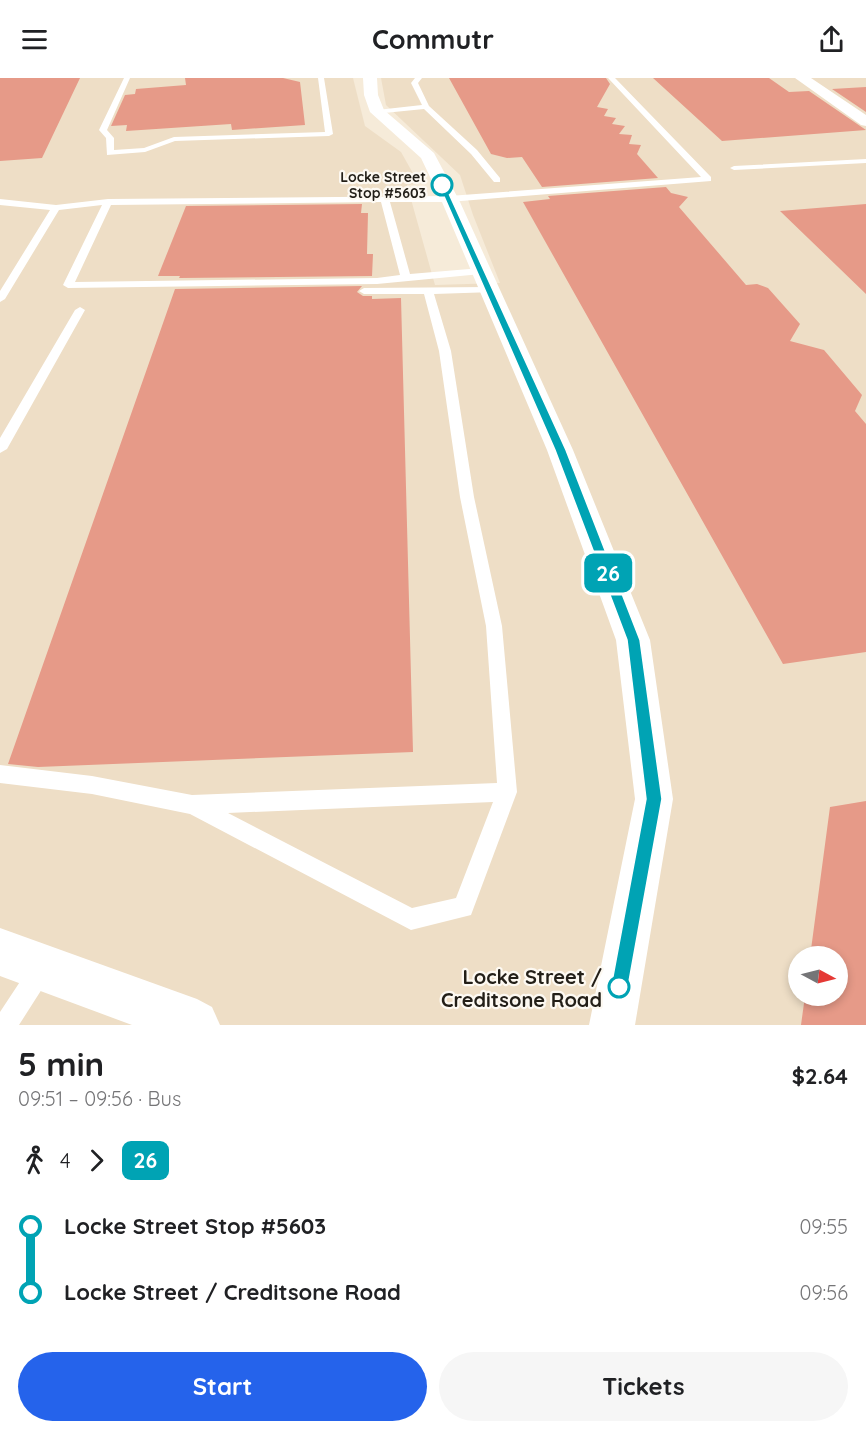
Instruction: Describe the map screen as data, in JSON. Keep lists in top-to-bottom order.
{
  "places": ["Locke Street Stop #5603", "Locke Street / Creditsone Road"],
  "lines": ["bus line 26"],
  "north": "right",
  "page": {
    "header": "Commutr",
    "on_map": "26",
    "heading": ["5 min", "09:51 – 09:56 · Bus", "$2.64"],
    "legs": ["4", "26"],
    "list": [
      {
        "name": "Locke Street Stop #5603",
        "value": "09:55"
      },
      {
        "name": "Locke Street / Creditsone Road",
        "value": "09:56"
      }
    ],
    "buttons": ["Start", "Tickets"]
  }
}
